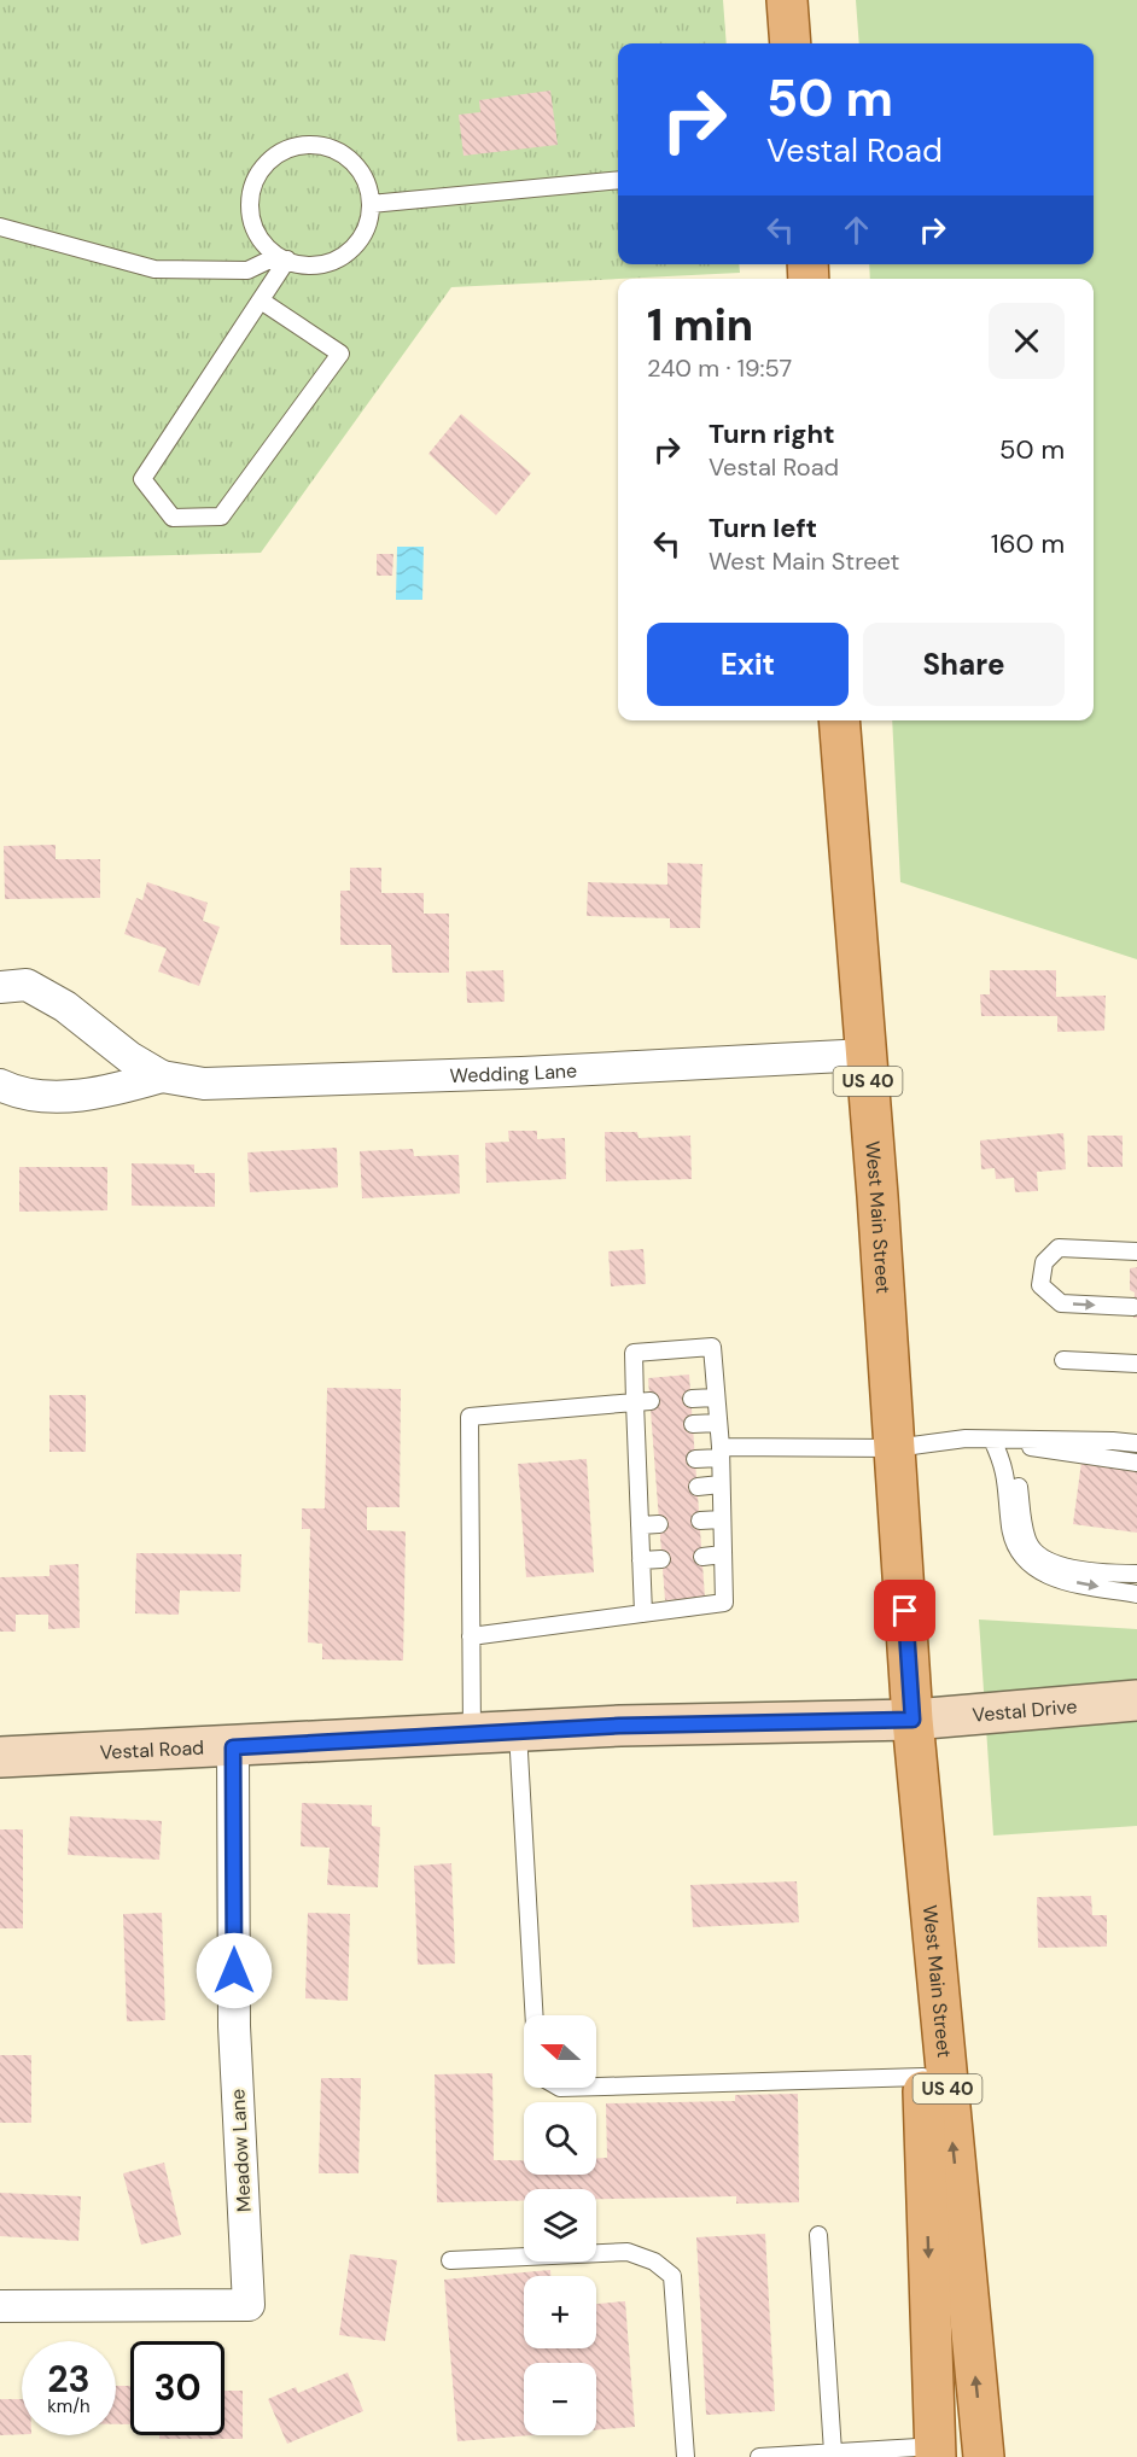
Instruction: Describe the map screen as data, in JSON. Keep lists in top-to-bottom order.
{
  "streets": {
    "main road": ["US 40", "West Main Street"],
    "street": [
      "Wedding Lane",
      "Vestal Drive",
      "Vestal Road",
      "Meadow Lane"
    ]
  },
  "crossings": [
    ["Wedding Lane", "West Main Street"],
    ["West Main Street", "Vestal Drive"],
    ["West Main Street", "Vestal Road"],
    ["Vestal Drive", "Vestal Road"],
    ["Vestal Road", "Meadow Lane"]
  ],
  "north": "left",
  "page": {
    "turn": ["50 m", "Vestal Road"],
    "heading": ["1 min", "240 m · 19:57"],
    "list": [
      {
        "name": "Turn right",
        "note": "Vestal Road",
        "value": "50 m"
      },
      {
        "name": "Turn left",
        "note": "West Main Street",
        "value": "160 m"
      }
    ],
    "buttons": ["Exit", "Share"],
    "map_buttons": ["+", "−"],
    "speed": "23 km/h",
    "limit": "30"
  }
}
